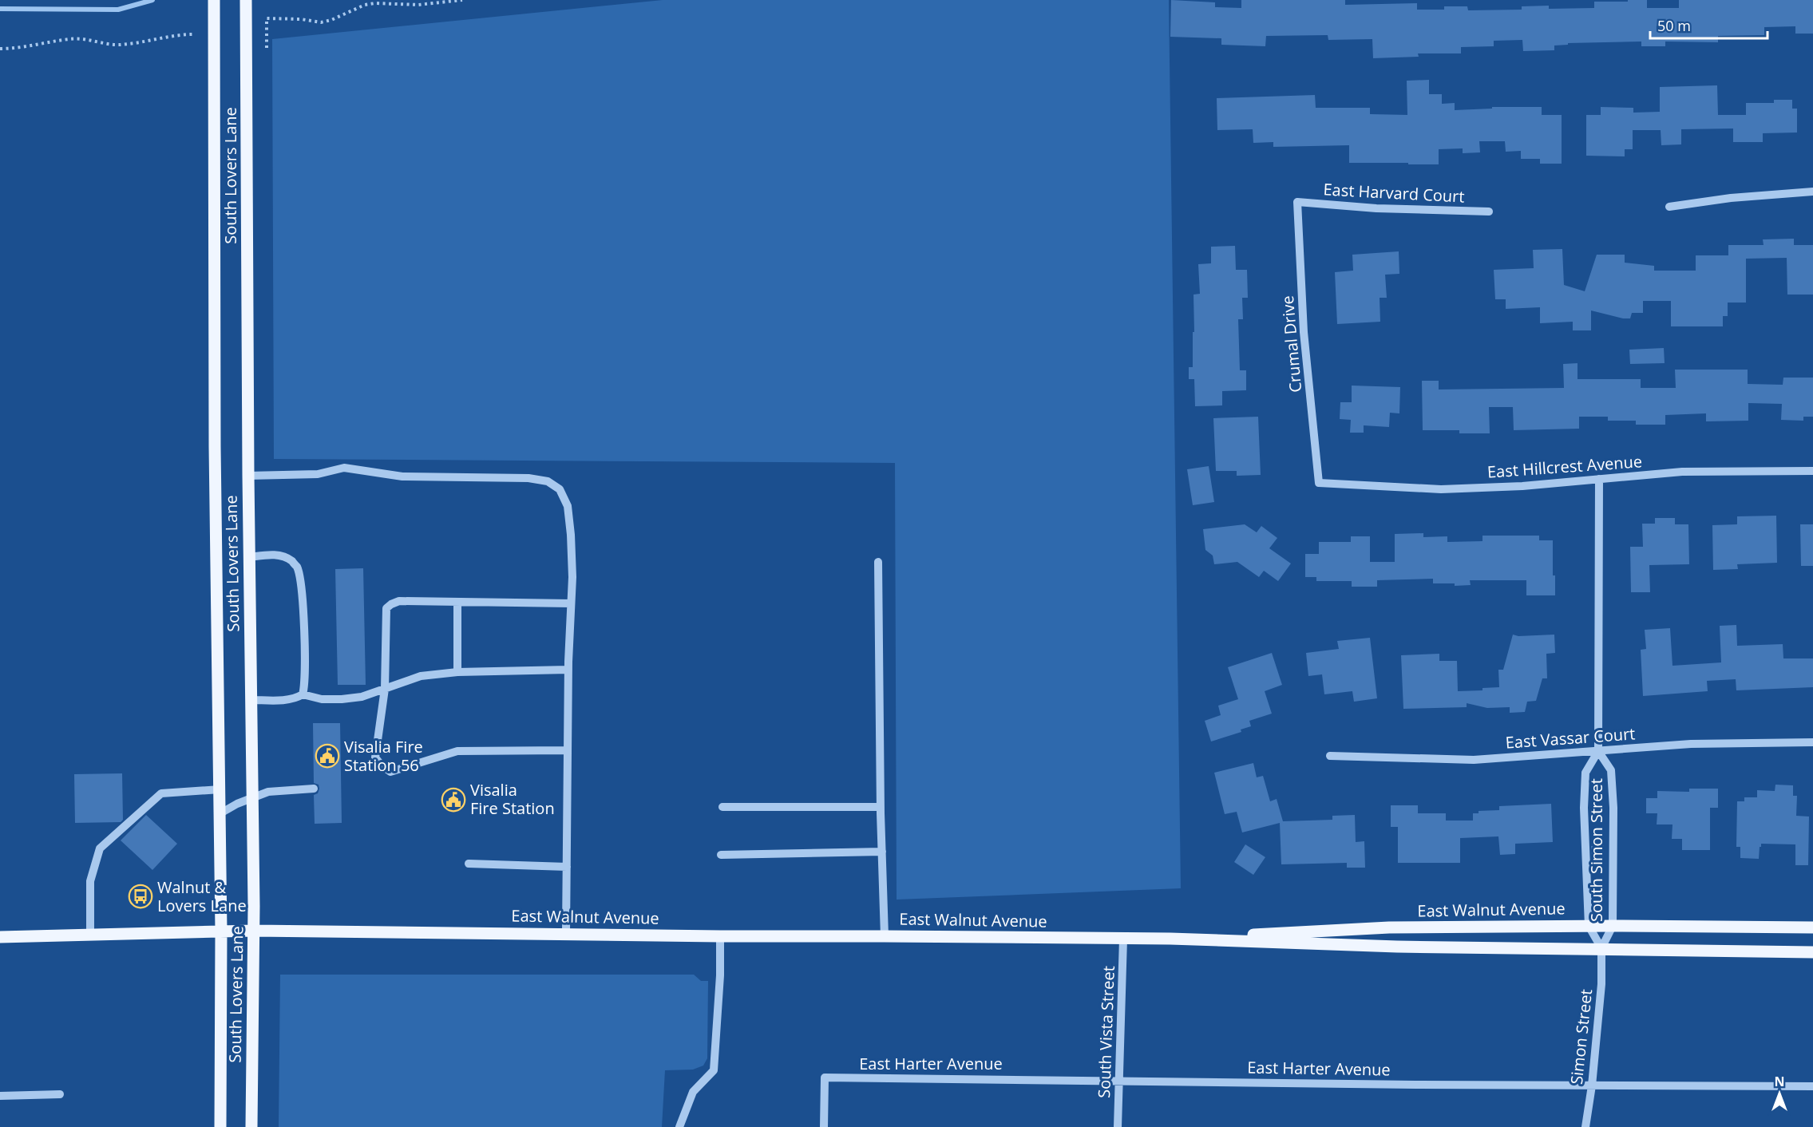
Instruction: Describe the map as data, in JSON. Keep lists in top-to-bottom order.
{
  "streets": {
    "main road": ["South Lovers Lane", "East Walnut Avenue"],
    "street": [
      "East Harvard Court",
      "Crumal Drive",
      "East Hillcrest Avenue",
      "East Vassar Court",
      "South Simon Street",
      "South Vista Street",
      "Simon Street",
      "East Harter Avenue"
    ]
  },
  "crossings": [
    ["South Lovers Lane", "East Walnut Avenue"],
    ["East Harvard Court", "Crumal Drive"],
    ["Crumal Drive", "East Hillcrest Avenue"],
    ["East Vassar Court", "South Simon Street"],
    ["South Simon Street", "East Walnut Avenue"],
    ["South Simon Street", "Simon Street"],
    ["East Walnut Avenue", "South Vista Street"],
    ["East Walnut Avenue", "Simon Street"],
    ["South Vista Street", "East Harter Avenue"],
    ["Simon Street", "East Harter Avenue"]
  ],
  "places": {
    "public building": ["Visalia Fire Station 56", "Visalia Fire Station"],
    "bus stop": ["Walnut & Lovers Lane"]
  },
  "scale_bar": "50 m",
  "north": "top"
}
